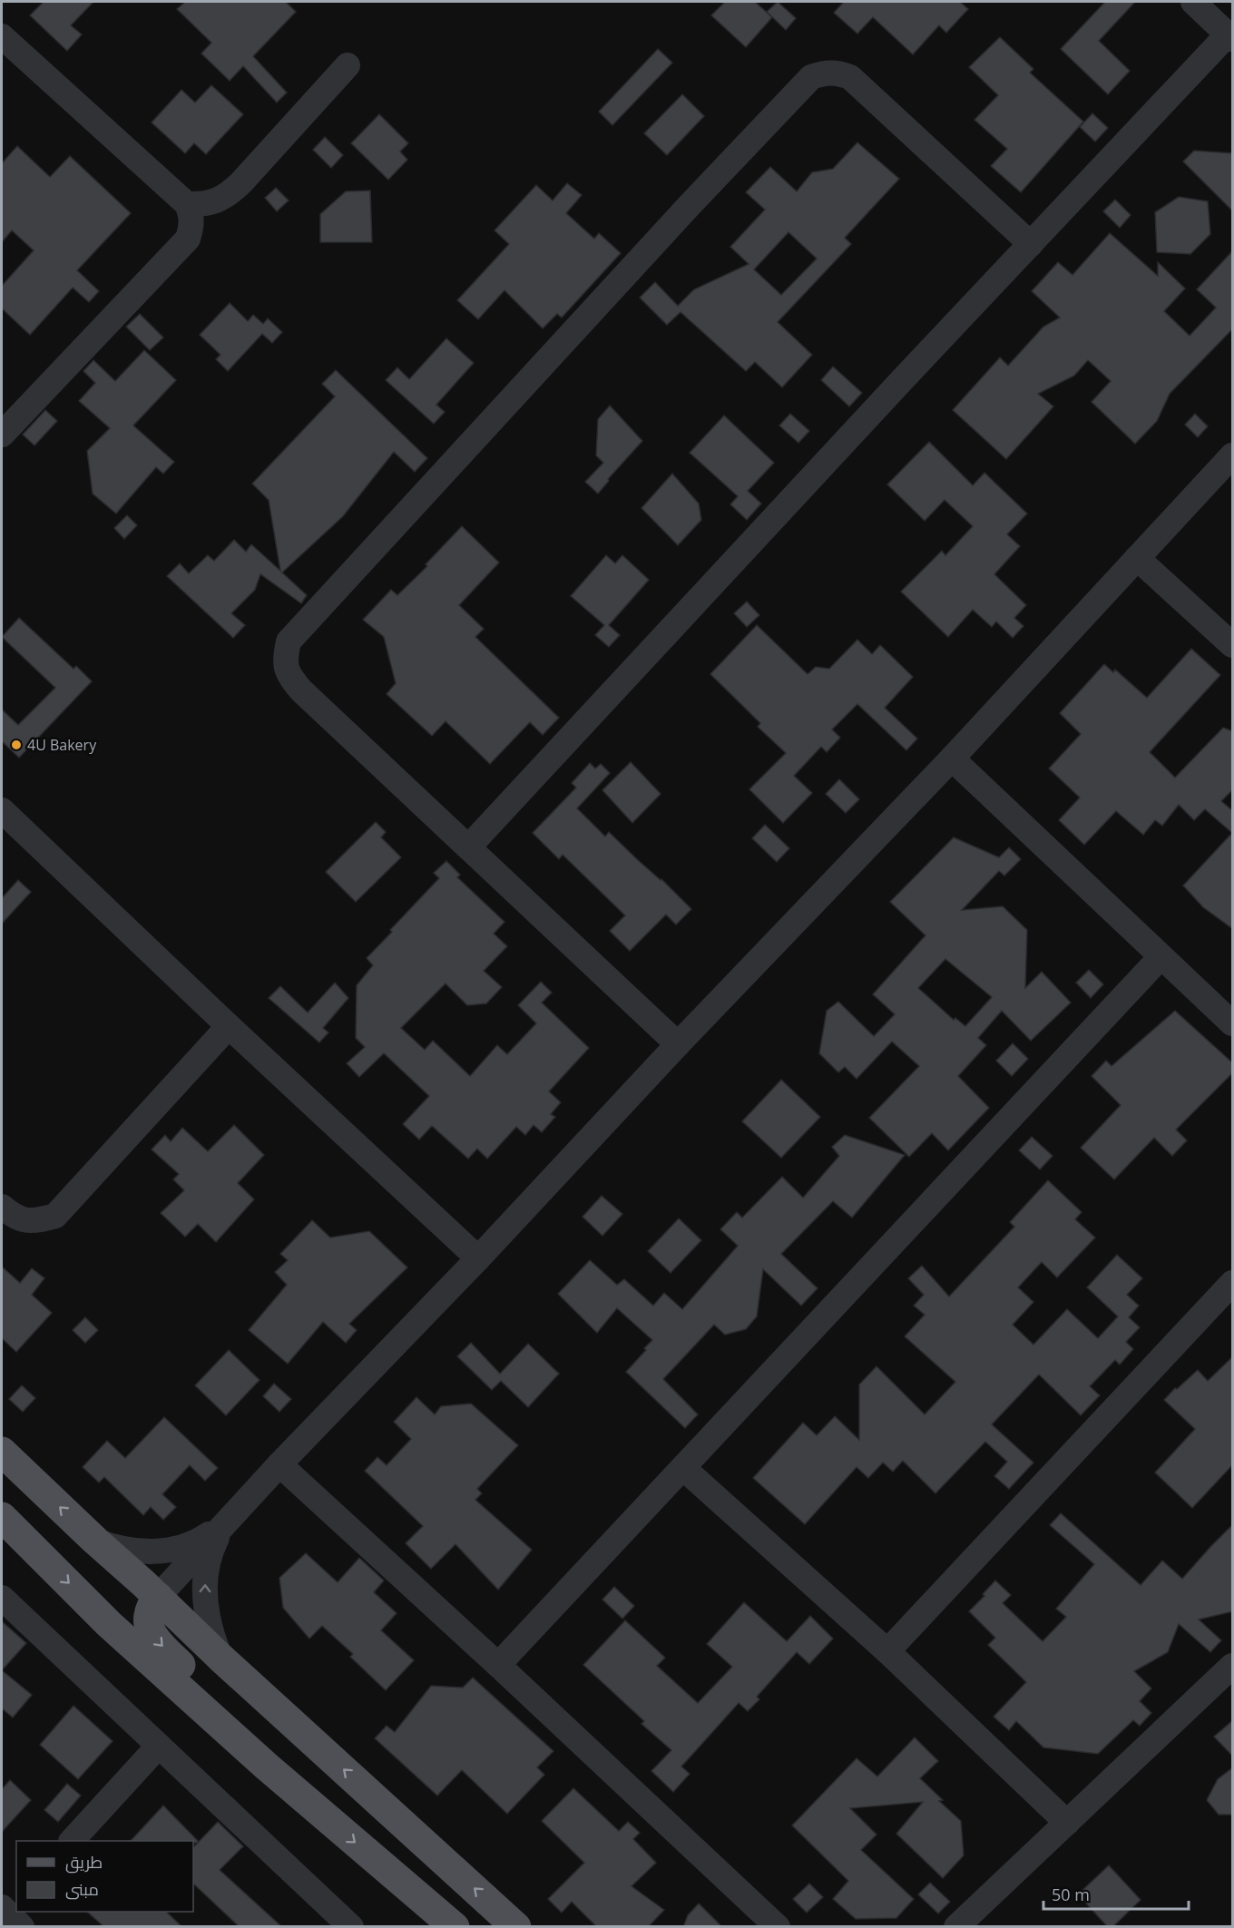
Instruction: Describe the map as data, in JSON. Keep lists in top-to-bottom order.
{
  "places": ["4U Bakery"],
  "legend": ["طريق", "مبنى"],
  "scale_bar": "50 m"
}
